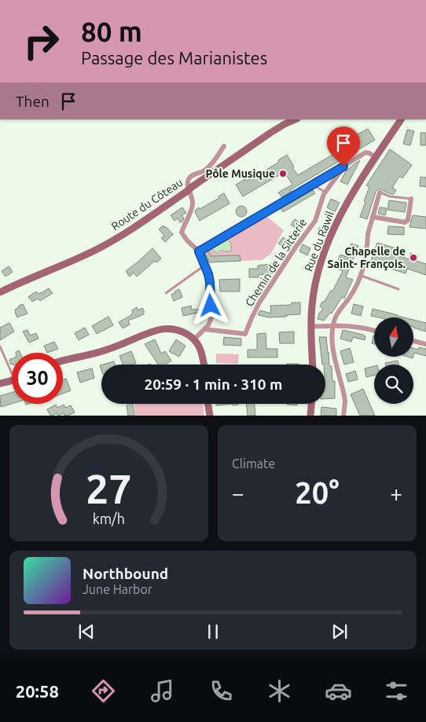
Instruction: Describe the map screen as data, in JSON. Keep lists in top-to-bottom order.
{
  "streets": {
    "street": ["Route du Côteau", "Rue du Rawil", "Chemin de la Sitterie"]
  },
  "places": ["Pôle Musique", "Chapelle de Saint- François."],
  "north": "top",
  "page": {
    "turn": ["80 m", "Passage des Marianistes"],
    "then": "Then",
    "limit": "30",
    "trip": "20:59 · 1 min · 310 m",
    "tile": "Climate",
    "heat": ["−", "20°", "+"],
    "song": ["Northbound", "June Harbor"],
    "tabs": "20:58",
    "gauge": ["27", "km/h"]
  }
}
